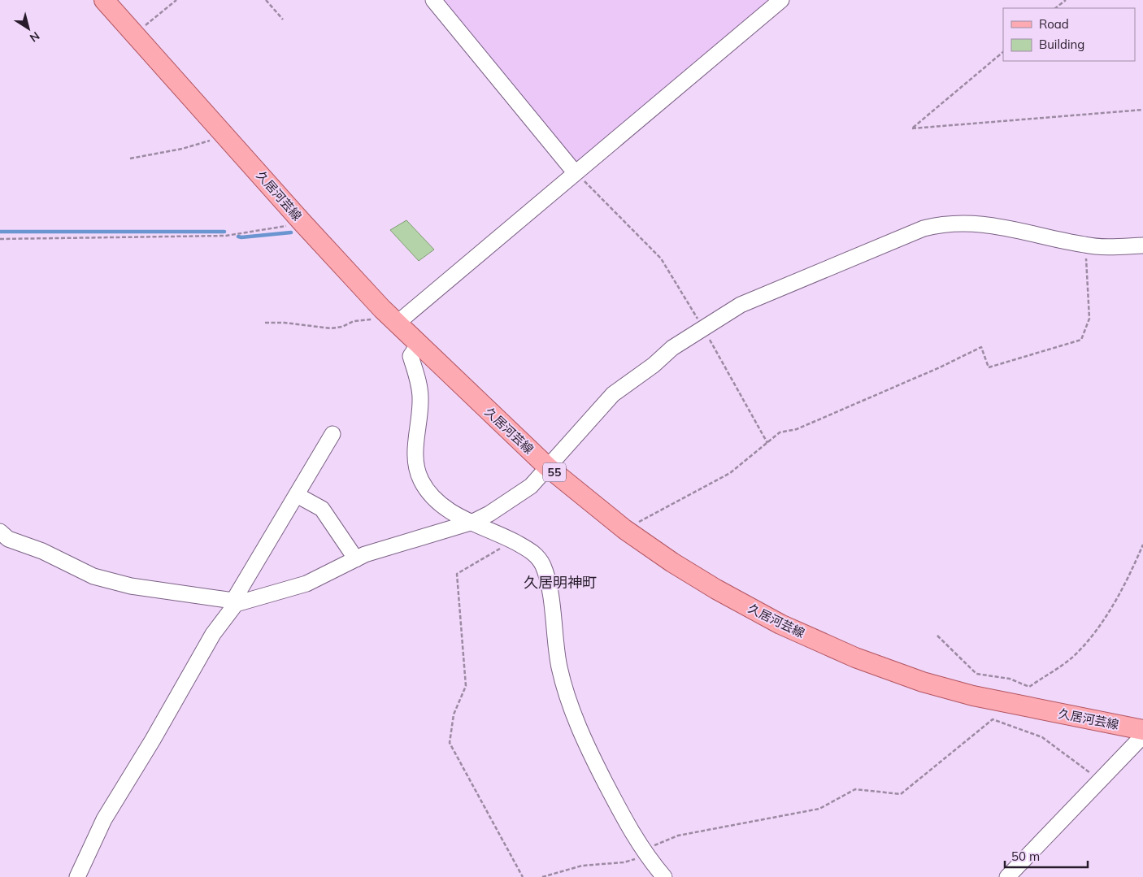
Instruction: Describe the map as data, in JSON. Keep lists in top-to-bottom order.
{
  "streets": {
    "main road": ["久居河芸線", "55"]
  },
  "districts": ["久居明神町"],
  "legend": ["Road", "Building"],
  "scale_bar": "50 m",
  "north": "bottom right"
}
